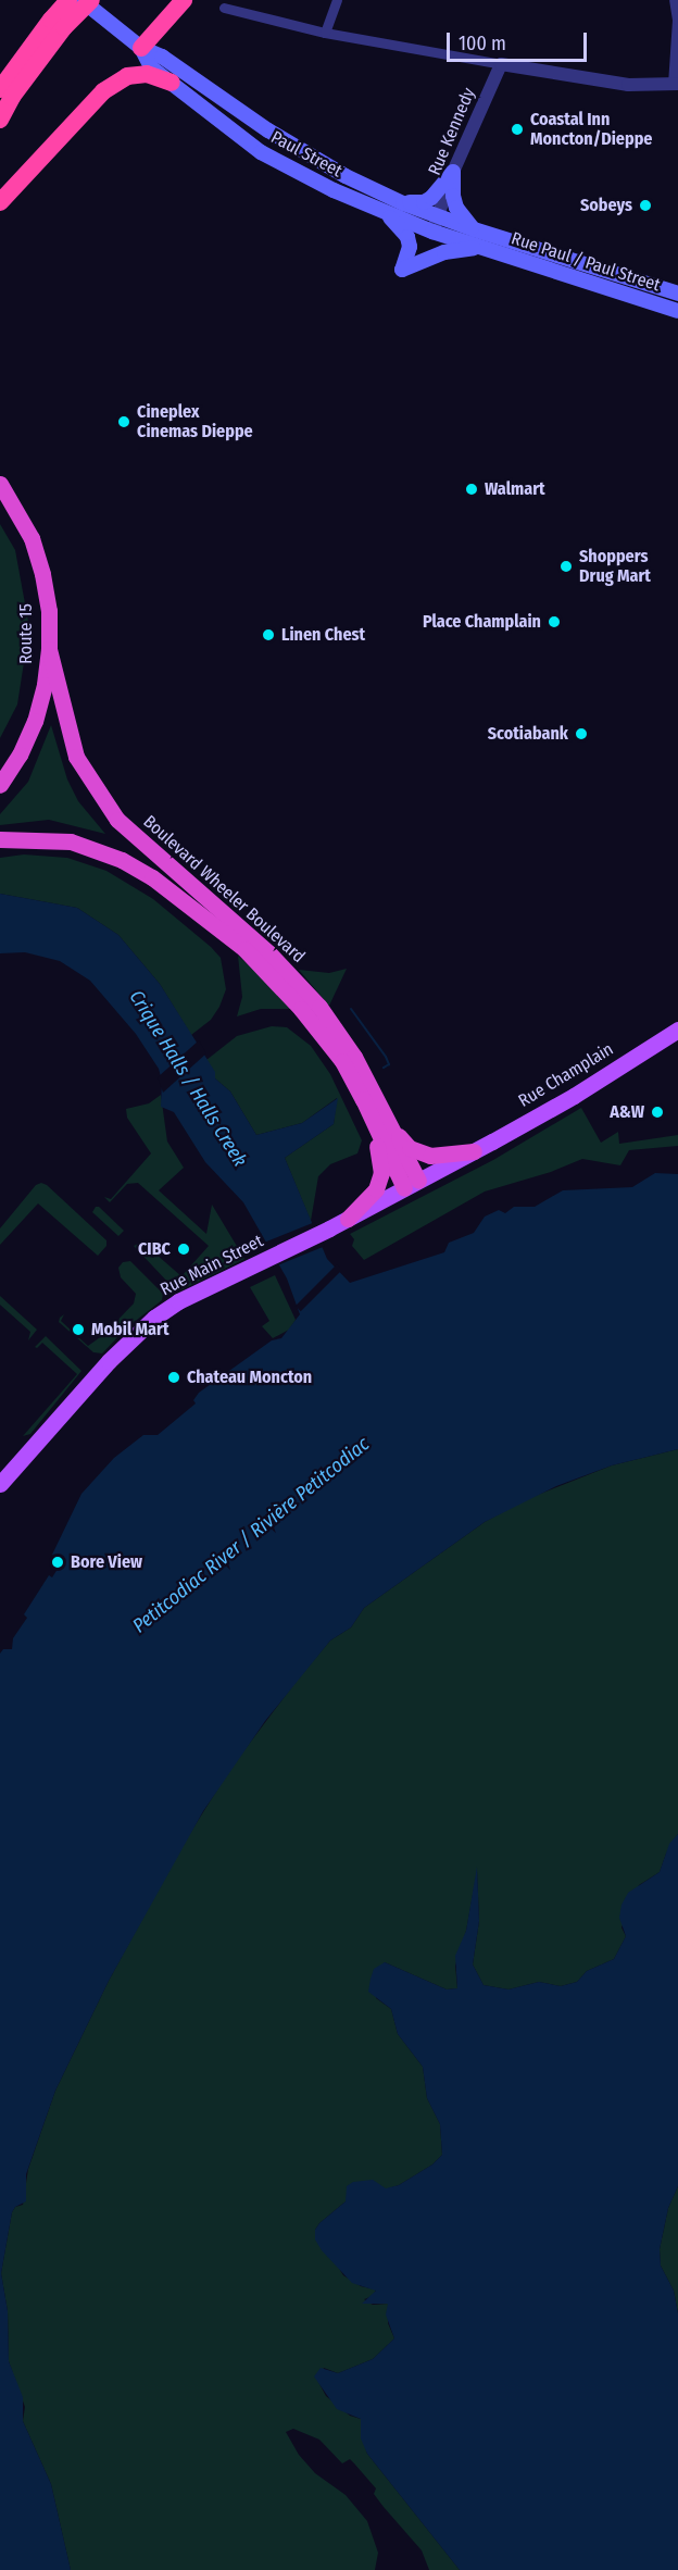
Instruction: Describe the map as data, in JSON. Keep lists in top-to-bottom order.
{
  "streets": {
    "highway": ["Route 15", "Boulevard Wheeler Boulevard"],
    "main road": [
      "Paul Street",
      "Rue Paul / Paul Street",
      "Rue Champlain",
      "Rue Main Street"
    ],
    "street": ["Rue Kennedy"]
  },
  "crossings": [
    ["Rue Kennedy", "Paul Street"],
    ["Paul Street", "Rue Paul / Paul Street"],
    ["Route 15", "Boulevard Wheeler Boulevard"],
    ["Boulevard Wheeler Boulevard", "Rue Champlain"],
    ["Boulevard Wheeler Boulevard", "Rue Main Street"],
    ["Rue Champlain", "Rue Main Street"]
  ],
  "water": ["Crique Halls / Halls Creek", "Petitcodiac River / Rivière Petitcodiac"],
  "places": [
    "Coastal Inn Moncton/Dieppe",
    "Sobeys",
    "Cineplex Cinemas Dieppe",
    "Walmart",
    "Shoppers Drug Mart",
    "Place Champlain",
    "Linen Chest",
    "Scotiabank",
    "A&W",
    "CIBC",
    "Mobil Mart",
    "Chateau Moncton",
    "Bore View"
  ],
  "scale_bar": "100 m"
}
